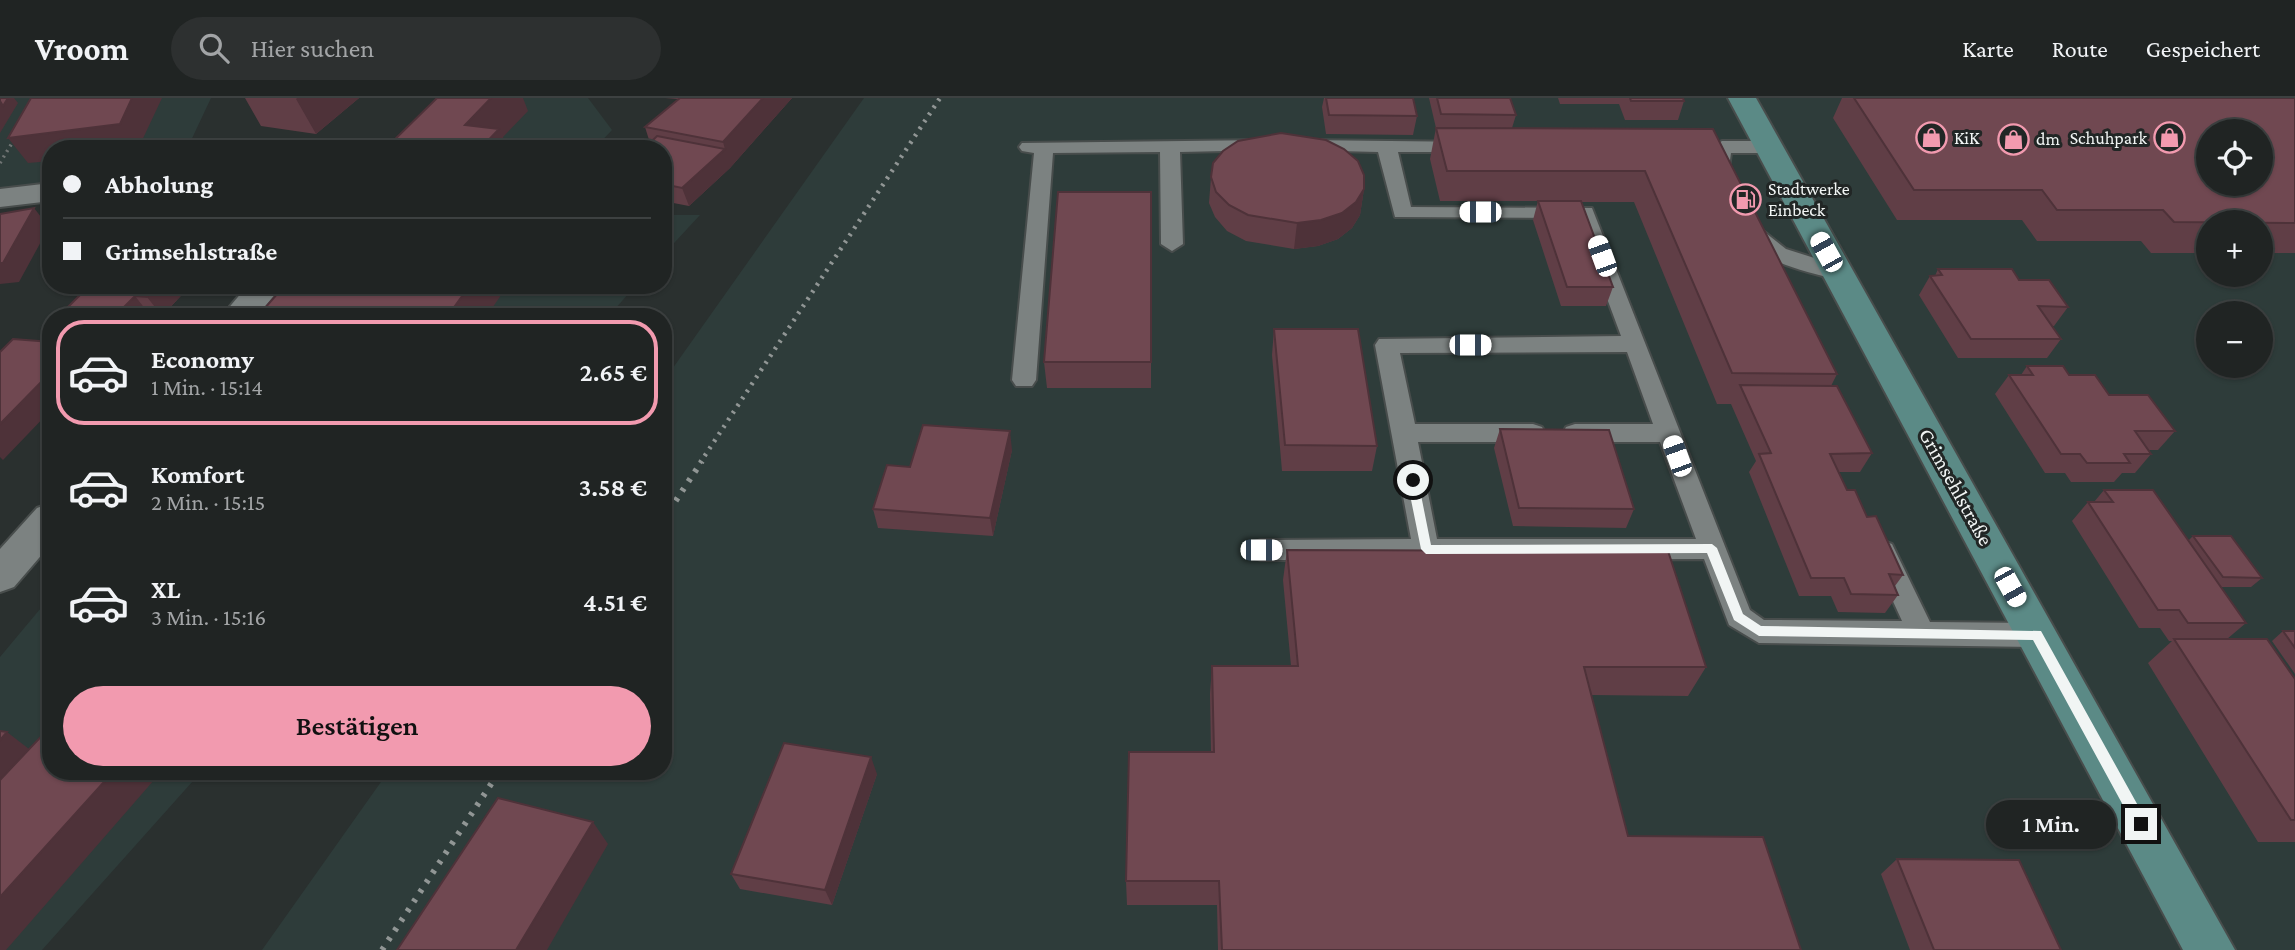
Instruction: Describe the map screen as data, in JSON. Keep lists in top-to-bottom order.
{
  "streets": {
    "main road": ["Grimsehlstraße"]
  },
  "places": {
    "shop": ["KiK", "Schuhpark", "dm"],
    "fuel station": ["Stadtwerke Einbeck"]
  },
  "page": {
    "header": "Vroom",
    "search": "Hier suchen",
    "nav": ["Karte", "Route", "Gespeichert"],
    "map_buttons": ["+", "−"],
    "banner": ["Abholung", "Grimsehlstraße"],
    "list": [
      {
        "name": "Economy",
        "note": "1 Min. · 15:14",
        "value": "2.65 €"
      },
      {
        "name": "Komfort",
        "note": "2 Min. · 15:15",
        "value": "3.58 €"
      },
      {
        "name": "XL",
        "note": "3 Min. · 15:16",
        "value": "4.51 €"
      }
    ],
    "buttons": "Bestätigen",
    "bubble": "1 Min."
  }
}
